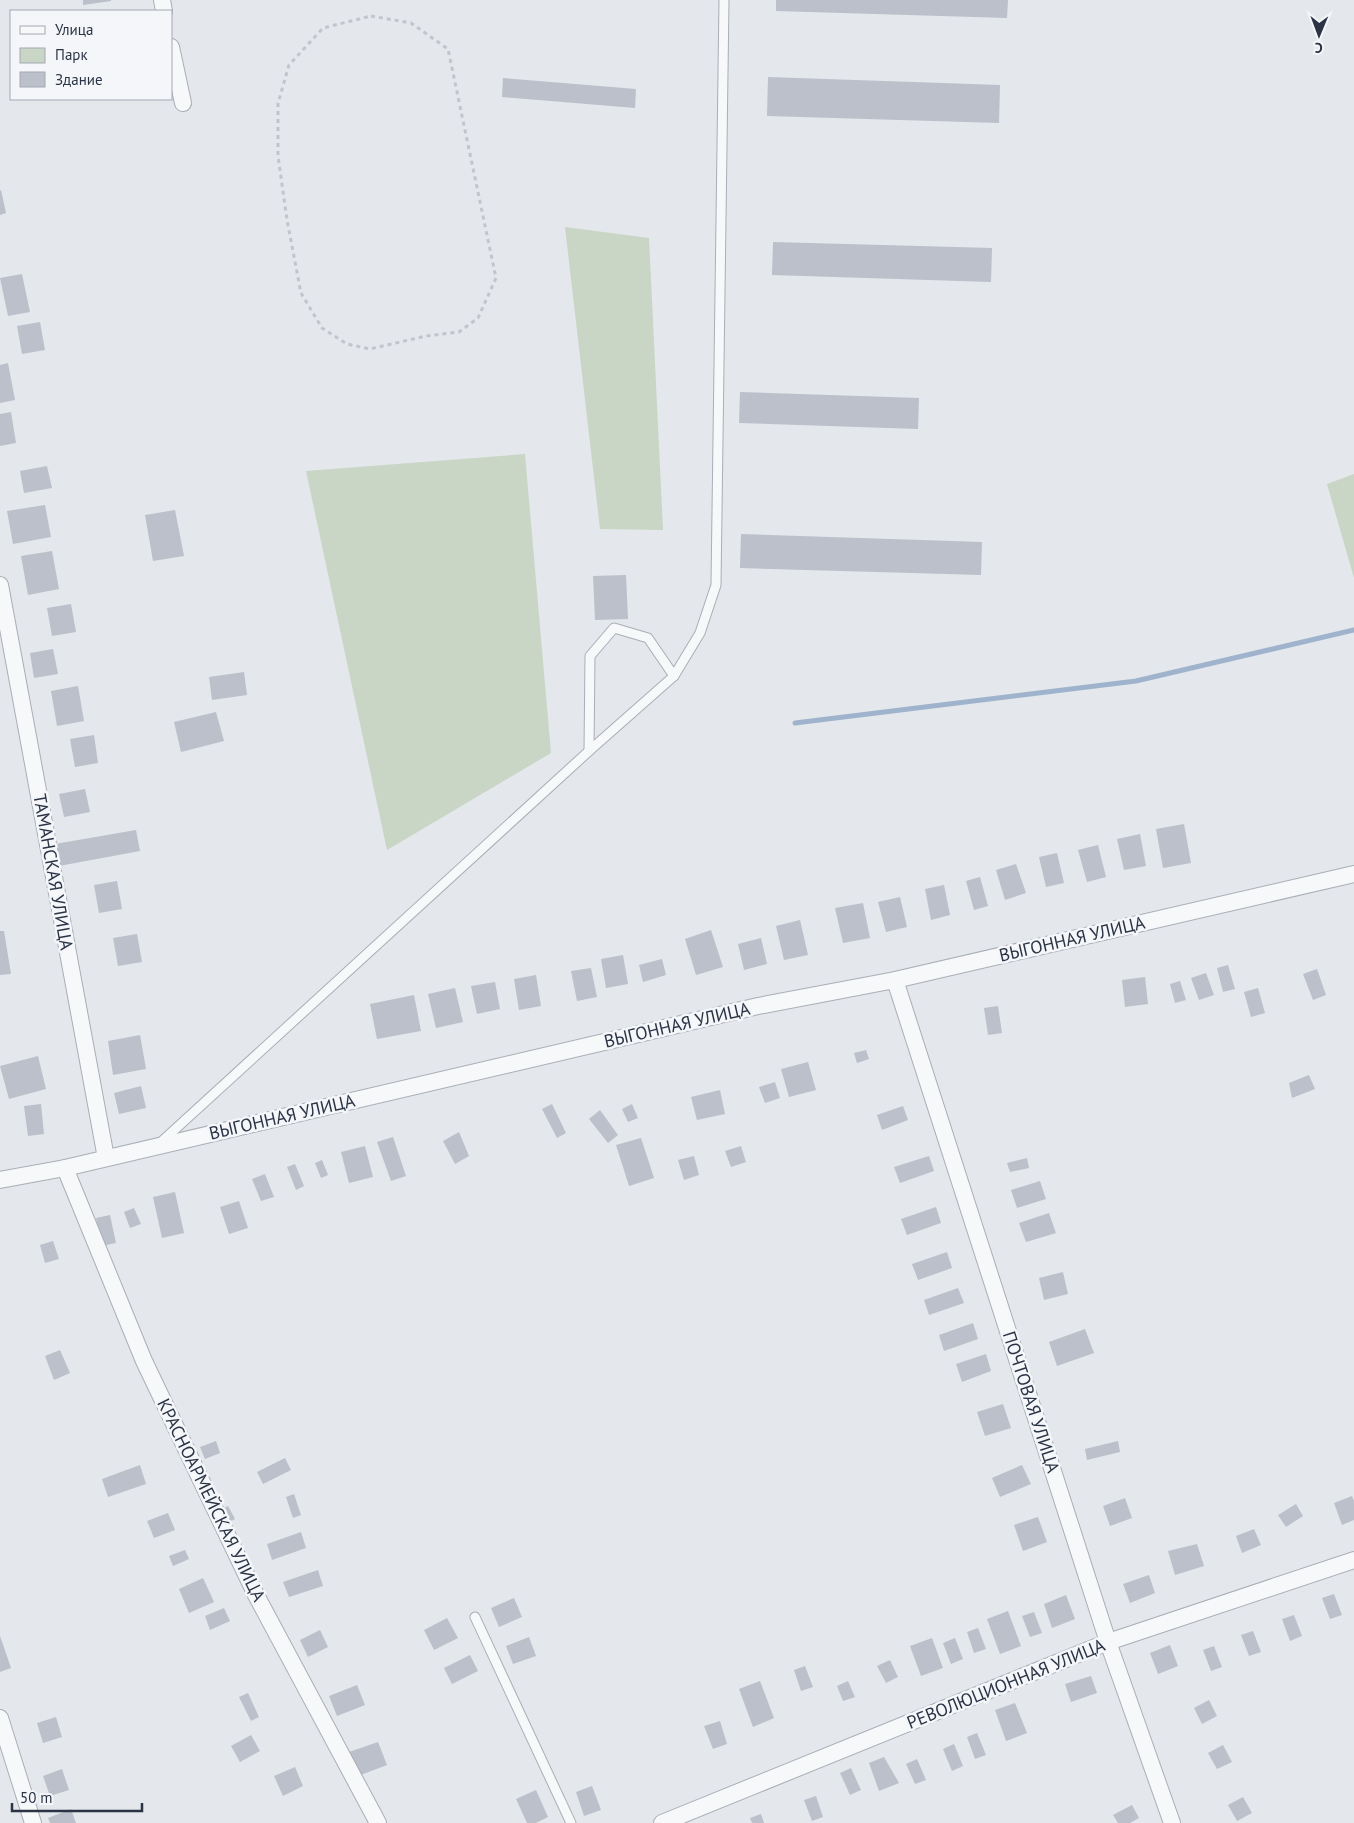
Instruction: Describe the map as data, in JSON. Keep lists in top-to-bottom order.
{
  "streets": {
    "street": [
      "ТАМАНСКАЯ УЛИЦА",
      "ВЫГОННАЯ УЛИЦА",
      "ПОЧТОВАЯ УЛИЦА",
      "КРАСНОАРМЕЙСКАЯ УЛИЦА",
      "РЕВОЛЮЦИОННАЯ УЛИЦА"
    ]
  },
  "crossings": [
    ["ТАМАНСКАЯ УЛИЦА", "ВЫГОННАЯ УЛИЦА"],
    ["ВЫГОННАЯ УЛИЦА", "ПОЧТОВАЯ УЛИЦА"],
    ["ВЫГОННАЯ УЛИЦА", "КРАСНОАРМЕЙСКАЯ УЛИЦА"],
    ["ПОЧТОВАЯ УЛИЦА", "РЕВОЛЮЦИОННАЯ УЛИЦА"]
  ],
  "legend": ["Улица", "Парк", "Здание"],
  "scale_bar": "50 m",
  "north": "bottom"
}
